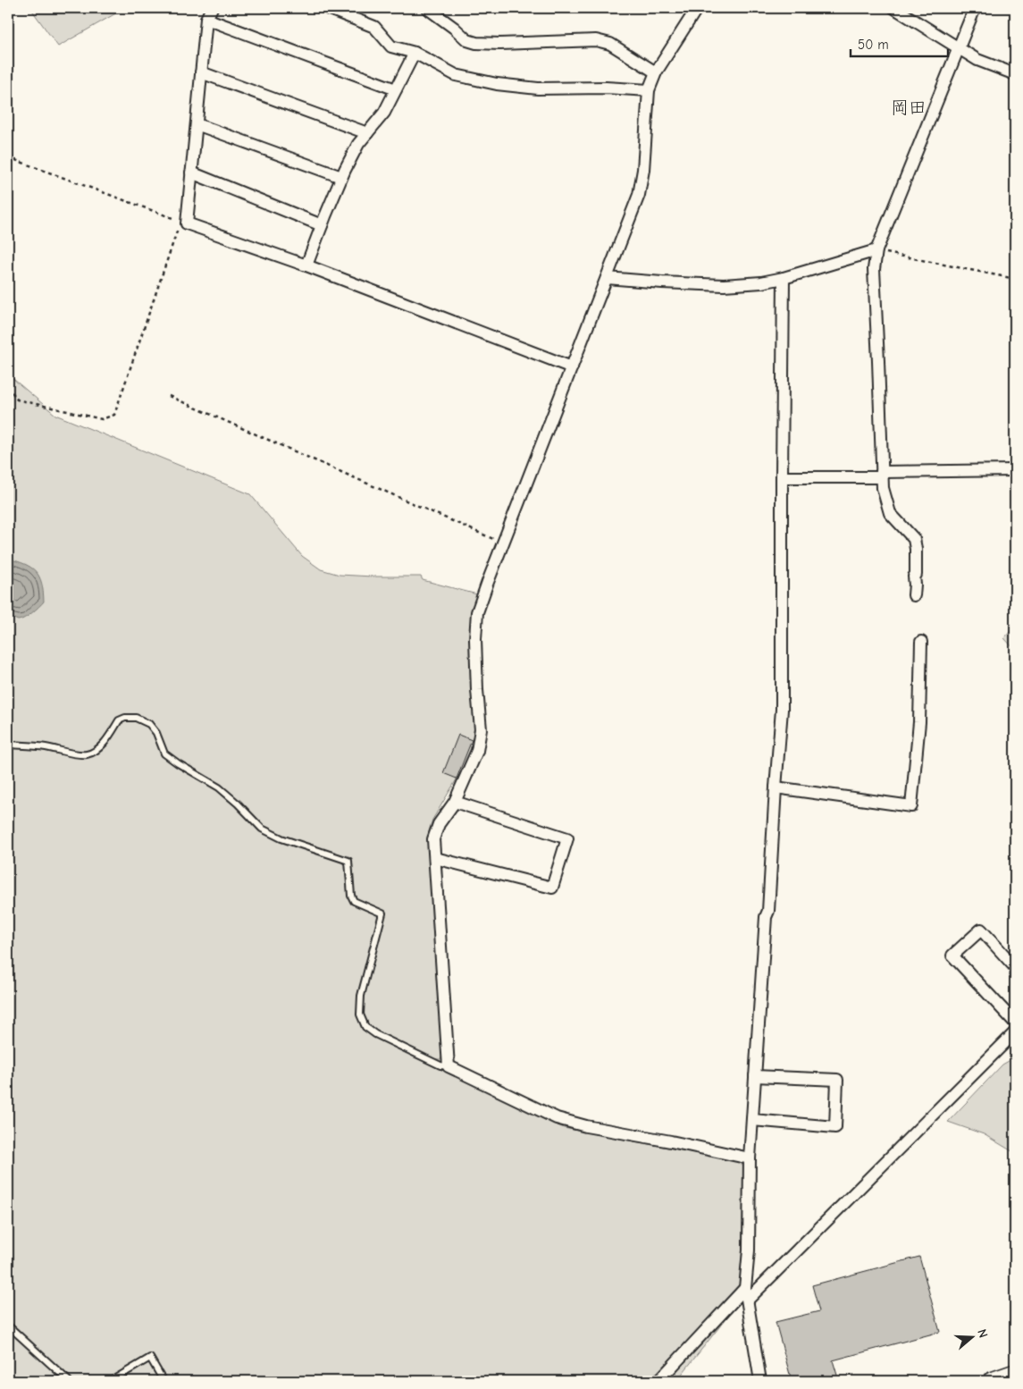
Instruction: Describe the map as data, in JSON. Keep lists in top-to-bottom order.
{
  "districts": ["岡田"],
  "scale_bar": "50 m",
  "north": "right"
}
